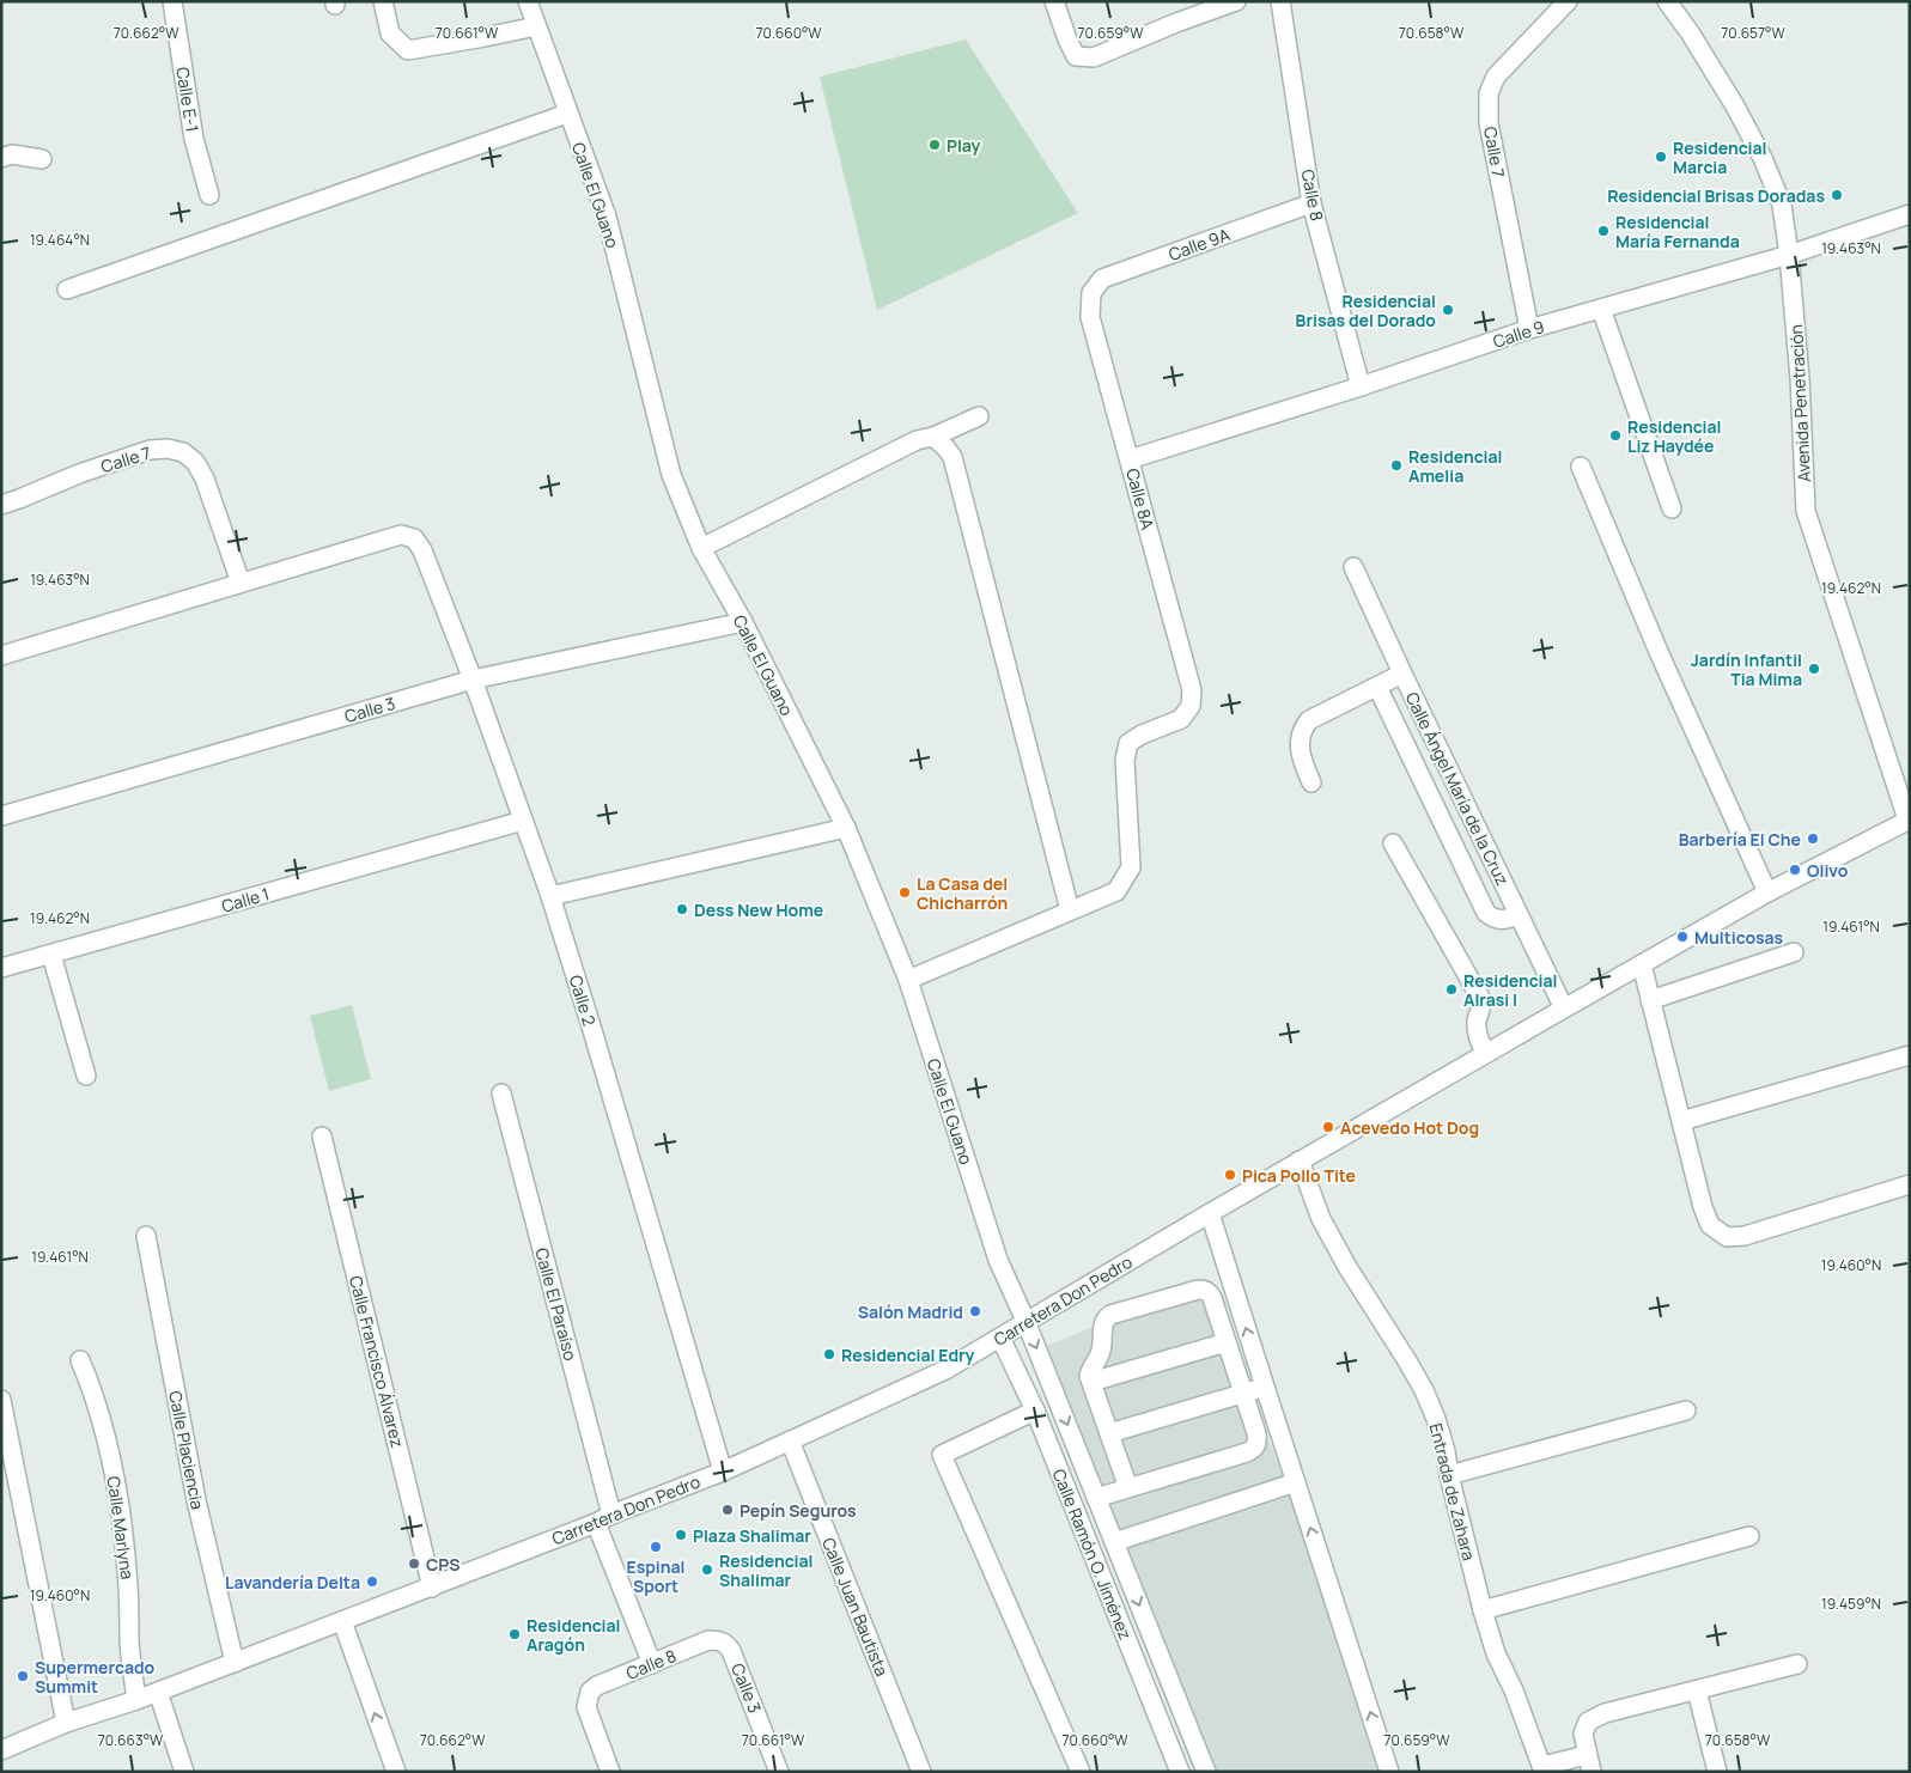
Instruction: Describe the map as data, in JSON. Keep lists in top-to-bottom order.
{
  "streets": {
    "street": [
      "Calle E-1",
      "Calle 7",
      "Calle El Guano",
      "Calle 8",
      "Calle 9A",
      "Calle 9",
      "Avenida Penetración",
      "Calle 8A",
      "Calle 3",
      "Calle Ángel María de la Cruz",
      "Calle 1",
      "Calle 2",
      "Carretera Don Pedro",
      "Calle El Paraíso",
      "Calle Francisco Álvarez",
      "Calle Placiencia",
      "Entrada de Zahara",
      "Calle Marlyna",
      "Calle Ramón O. Jiménez",
      "Calle Juan Bautista"
    ]
  },
  "crossings": [
    ["Calle 7", "Calle 9"],
    ["Calle 7", "Calle 2"],
    ["Calle El Guano", "Calle 3"],
    ["Calle El Guano", "Carretera Don Pedro"],
    ["Calle 8", "Calle 9A"],
    ["Calle 8", "Calle 9"],
    ["Calle 8", "Calle 3"],
    ["Calle 8", "Calle El Paraíso"],
    ["Calle 9A", "Calle 8A"],
    ["Calle 9", "Avenida Penetración"],
    ["Calle 9", "Calle 8A"],
    ["Avenida Penetración", "Carretera Don Pedro"],
    ["Calle 3", "Calle 2"],
    ["Calle Ángel María de la Cruz", "Carretera Don Pedro"],
    ["Calle 1", "Calle 2"],
    ["Calle 2", "Carretera Don Pedro"],
    ["Carretera Don Pedro", "Calle El Paraíso"],
    ["Carretera Don Pedro", "Calle Francisco Álvarez"],
    ["Carretera Don Pedro", "Calle Placiencia"],
    ["Carretera Don Pedro", "Entrada de Zahara"],
    ["Carretera Don Pedro", "Calle Marlyna"],
    ["Carretera Don Pedro", "Calle Ramón O. Jiménez"],
    ["Carretera Don Pedro", "Calle Juan Bautista"]
  ],
  "places": [
    "Play",
    "Residencial Marcia",
    "Residencial Brisas Doradas",
    "Residencial María Fernanda",
    "Residencial Brisas del Dorado",
    "Residencial Liz Haydée",
    "Residencial Amelia",
    "Jardín Infantil Tia Mima",
    "Barbería El Che",
    "Olivo",
    "La Casa del Chicharrón",
    "Dess New Home",
    "Multicosas",
    "Residencial Alrasi I",
    "Acevedo Hot Dog",
    "Pica Pollo Tite",
    "Salón Madrid",
    "Residencial Edry",
    "Pepín Seguros",
    "Plaza Shalimar",
    "Espinal Sport",
    "CPS",
    "Residencial Shalimar",
    "Lavandería Delta",
    "Residencial Aragón",
    "Supermercado Summit"
  ],
  "coordinates": [
    "70.662°W",
    "70.661°W",
    "70.660°W",
    "70.659°W",
    "70.658°W",
    "70.657°W",
    "19.464°N",
    "19.463°N",
    "19.462°N",
    "19.461°N",
    "19.460°N",
    "19.459°N",
    "70.663°W"
  ]
}
